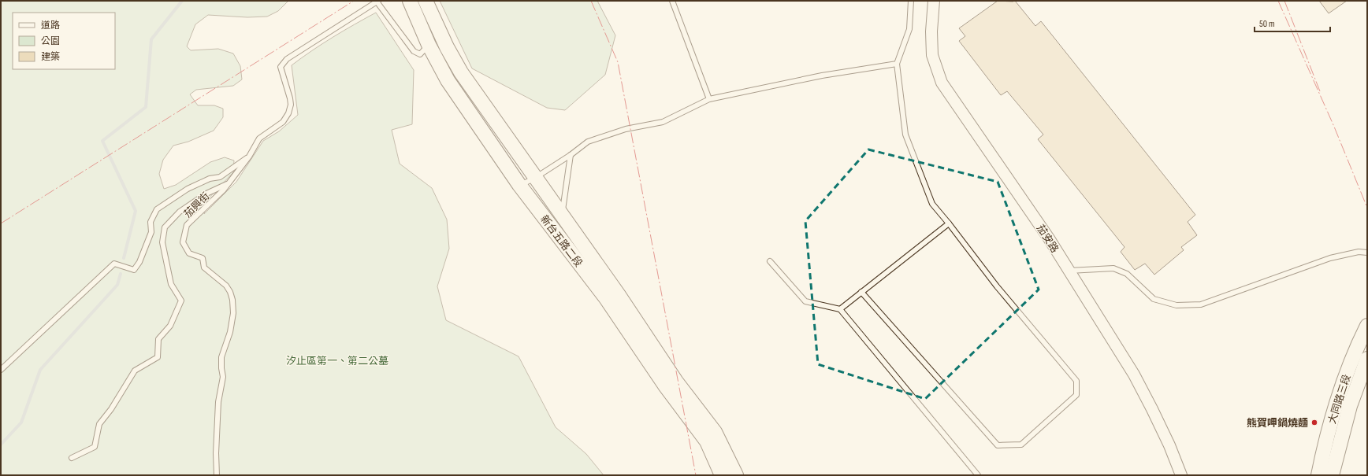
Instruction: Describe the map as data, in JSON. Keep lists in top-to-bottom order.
{
  "streets": {
    "main road": ["新台五路二段", "大同路三段"],
    "street": ["茄安路"],
    "lane": ["茄興街"]
  },
  "parks": ["汐止區第一、第二公墓"],
  "places": ["熊賀呷鍋燒麵"],
  "legend": ["道路", "公園", "建築"],
  "scale_bar": "50 m"
}
